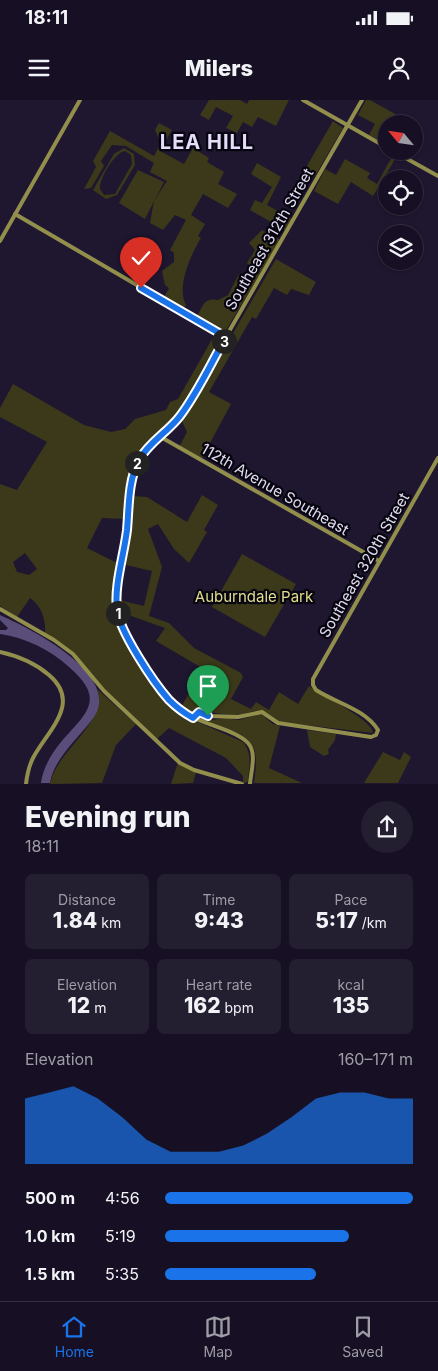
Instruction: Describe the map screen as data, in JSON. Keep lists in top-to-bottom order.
{
  "streets": {
    "street": ["Southeast 312th Street", "112th Avenue Southeast", "Southeast 320th Street"]
  },
  "crossings": [
    ["Southeast 312th Street", "112th Avenue Southeast"],
    ["Southeast 312th Street", "Southeast 320th Street"],
    ["112th Avenue Southeast", "Southeast 320th Street"]
  ],
  "districts": ["LEA HILL"],
  "parks": ["Auburndale Park"],
  "north": "top left",
  "page": {
    "status": "18:11",
    "header": "Milers",
    "pins": ["3", "2", "1"],
    "heading": ["Evening run", "18:11"],
    "stats": [
      ["Distance", "1.84 km"],
      ["Time", "9:43"],
      ["Pace", "5:17 /km"],
      ["Elevation", "12 m"],
      ["Heart rate", "162 bpm"],
      ["kcal", "135"]
    ],
    "chart": ["Elevation", "160–171 m"],
    "list": [
      {
        "name": "500 m",
        "note": "4:56"
      },
      {
        "name": "1.0 km",
        "note": "5:19"
      },
      {
        "name": "1.5 km",
        "note": "5:35"
      }
    ],
    "tabs": ["Home", "Map", "Saved"]
  }
}
